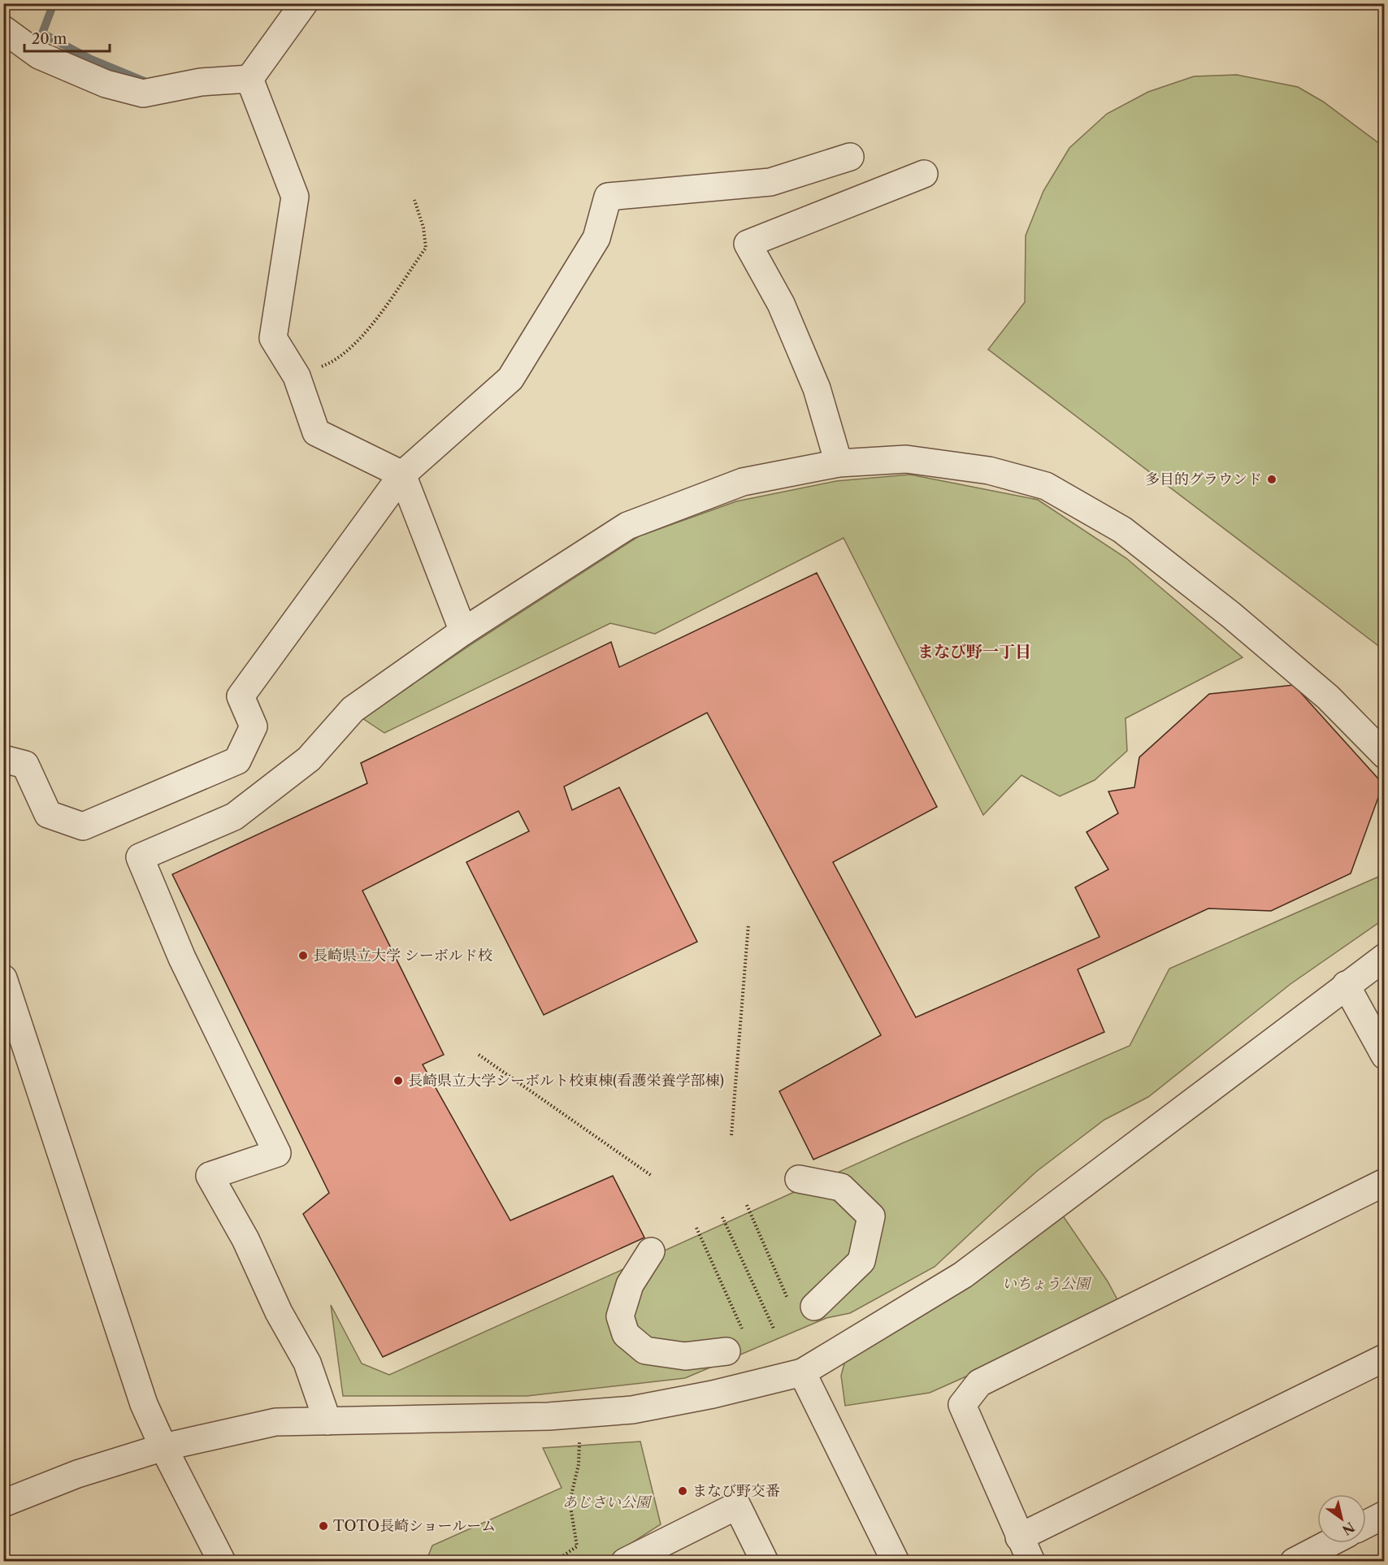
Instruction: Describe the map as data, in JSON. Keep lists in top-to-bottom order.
{
  "districts": ["まなび野一丁目"],
  "parks": ["いちょう公園", "あじさい公園"],
  "places": [
    "多目的グラウンド",
    "長崎県立大学 シーボルド校",
    "長崎県立大学シーボルト校東棟(看護栄養学部棟)",
    "まなび野交番",
    "TOTO長崎ショールーム"
  ],
  "scale_bar": "20 m",
  "north": "bottom right"
}
